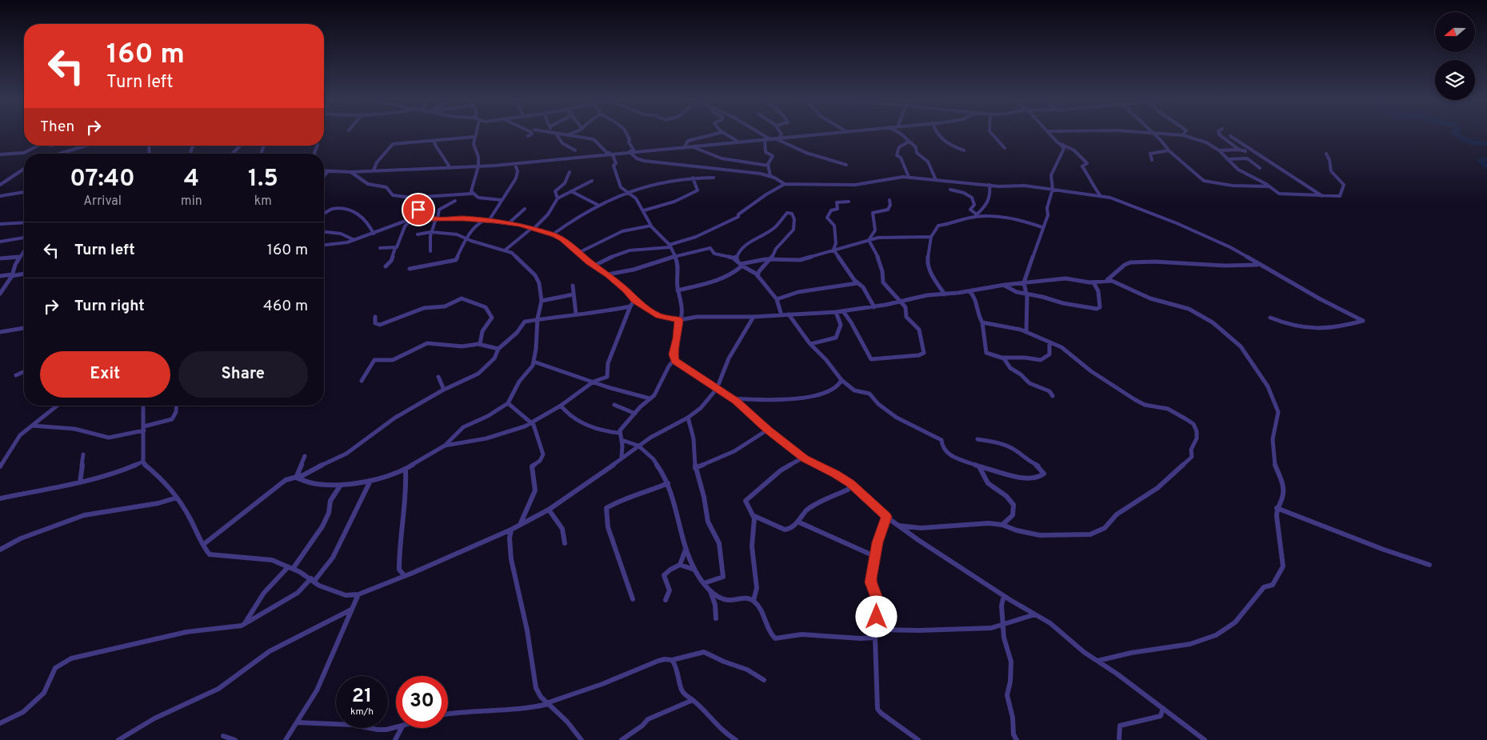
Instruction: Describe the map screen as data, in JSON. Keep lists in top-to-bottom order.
{
  "north": "left",
  "page": {
    "turn": ["160 m", "Turn left"],
    "then": "Then",
    "eta": [
      "07:40",
      "Arrival",
      "4",
      "min",
      "1.5",
      "km"
    ],
    "list": [
      {
        "name": "Turn left",
        "value": "160 m"
      },
      {
        "name": "Turn right",
        "value": "460 m"
      }
    ],
    "buttons": ["Exit", "Share"],
    "speed": "21 km/h",
    "limit": "30"
  }
}
